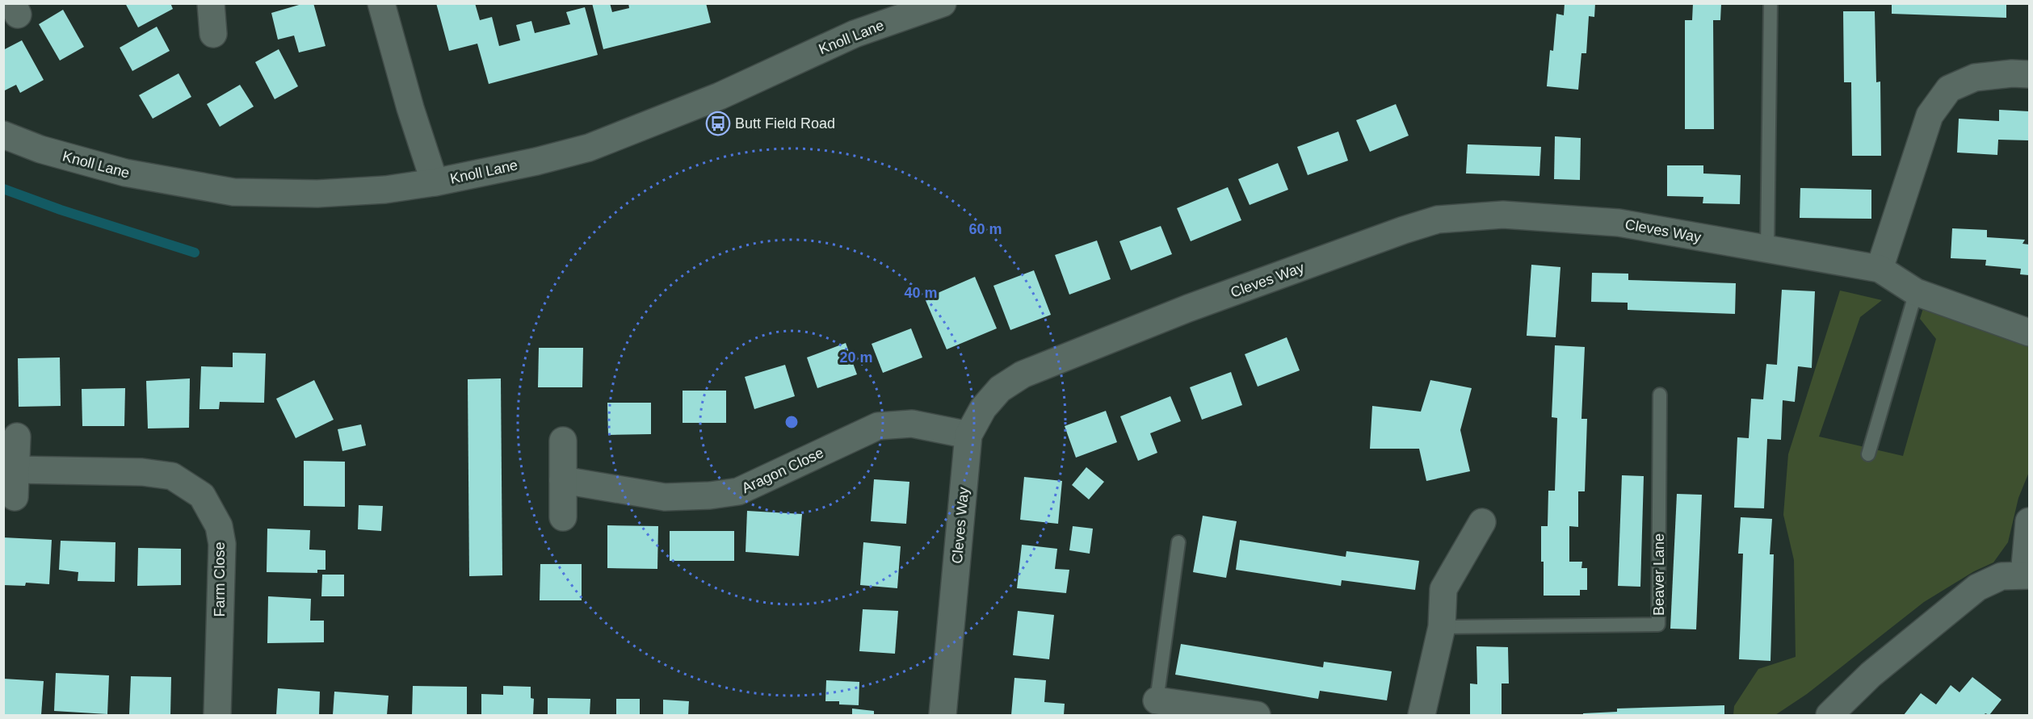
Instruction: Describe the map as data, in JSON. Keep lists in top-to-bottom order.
{
  "streets": {
    "street": [
      "Knoll Lane",
      "Cleves Way",
      "Aragon Close",
      "Farm Close"
    ],
    "lane": ["Beaver Lane"]
  },
  "crossings": [
    ["Cleves Way", "Aragon Close"]
  ],
  "places": {
    "bus stop": ["Butt Field Road"]
  },
  "rings": ["60 m", "40 m", "20 m"]
}
